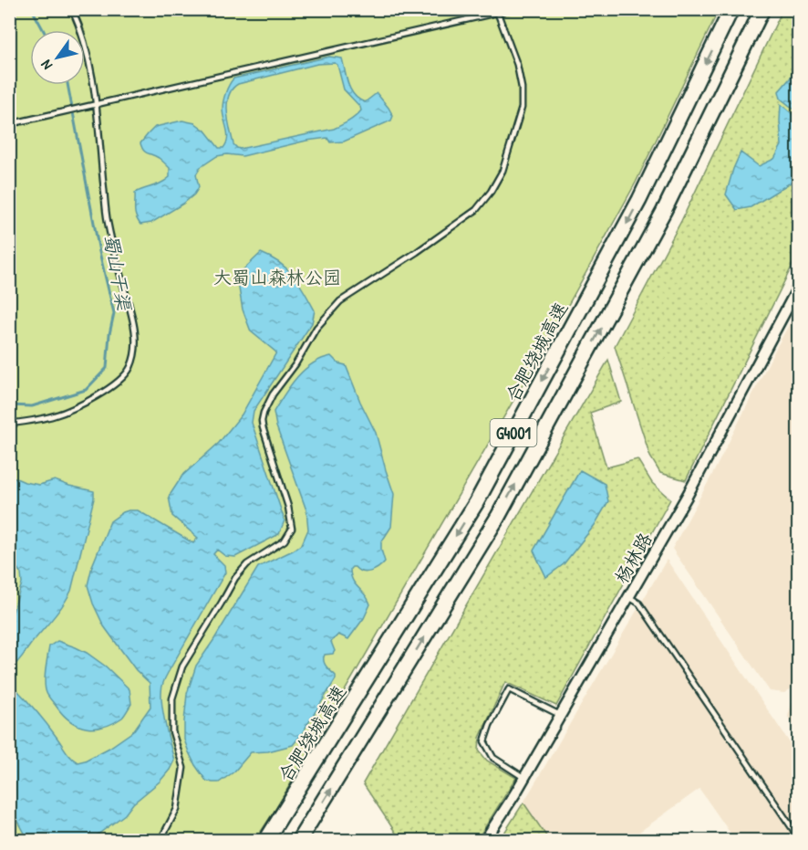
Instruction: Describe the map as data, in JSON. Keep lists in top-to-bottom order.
{
  "streets": {
    "highway": ["合肥绕城高速", "G4001"],
    "street": ["杨林路"]
  },
  "water": ["蜀山干渠"],
  "parks": ["大蜀山森林公园"],
  "north": "bottom left"
}
